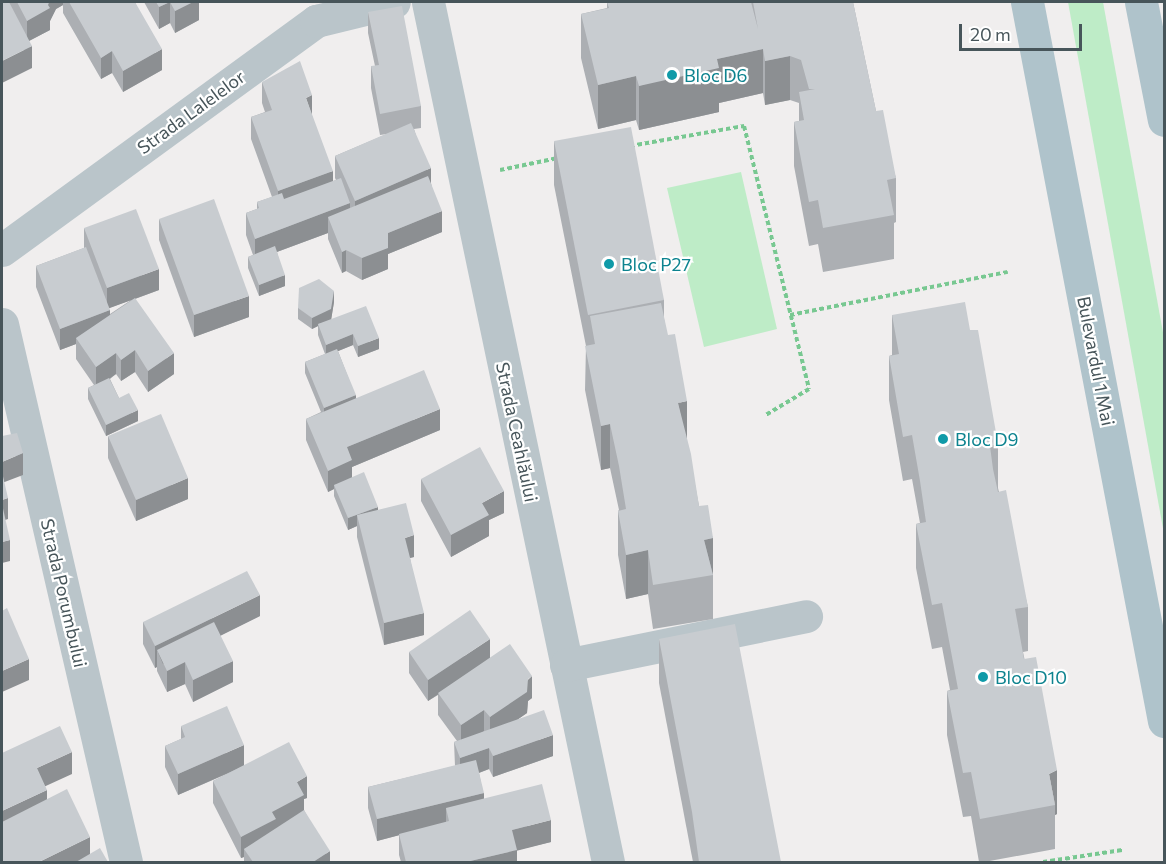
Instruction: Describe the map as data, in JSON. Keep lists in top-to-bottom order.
{
  "streets": {
    "main road": ["Bulevardul 1 Mai"],
    "street": ["Strada Lalelelor", "Strada Ceahlăului", "Strada Porumbului"]
  },
  "places": [
    "Bloc D6",
    "Bloc P27",
    "Bloc D9",
    "Bloc D10"
  ],
  "scale_bar": "20 m"
}
